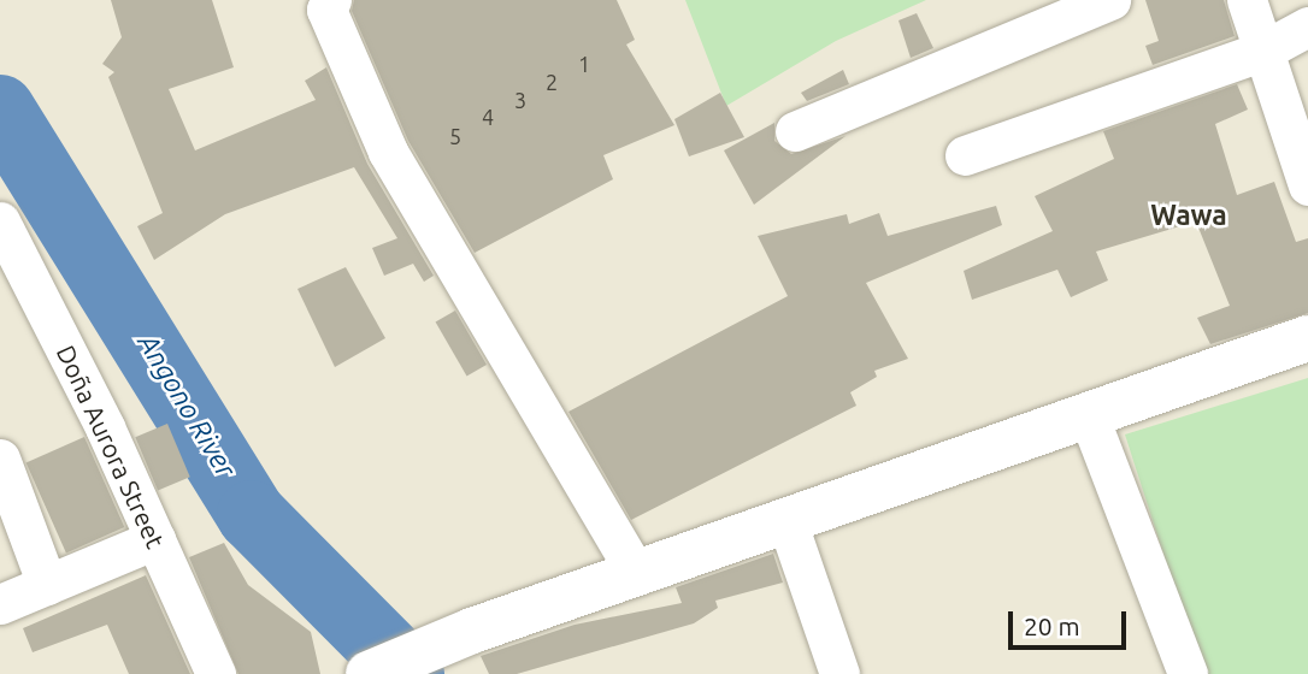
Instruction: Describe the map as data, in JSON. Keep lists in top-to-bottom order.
{
  "streets": {
    "street": ["Doña Aurora Street"]
  },
  "districts": ["Wawa"],
  "water": ["Angono River"],
  "house_numbers": [
    "1",
    "2",
    "3",
    "4",
    "5"
  ],
  "scale_bar": "20 m"
}
